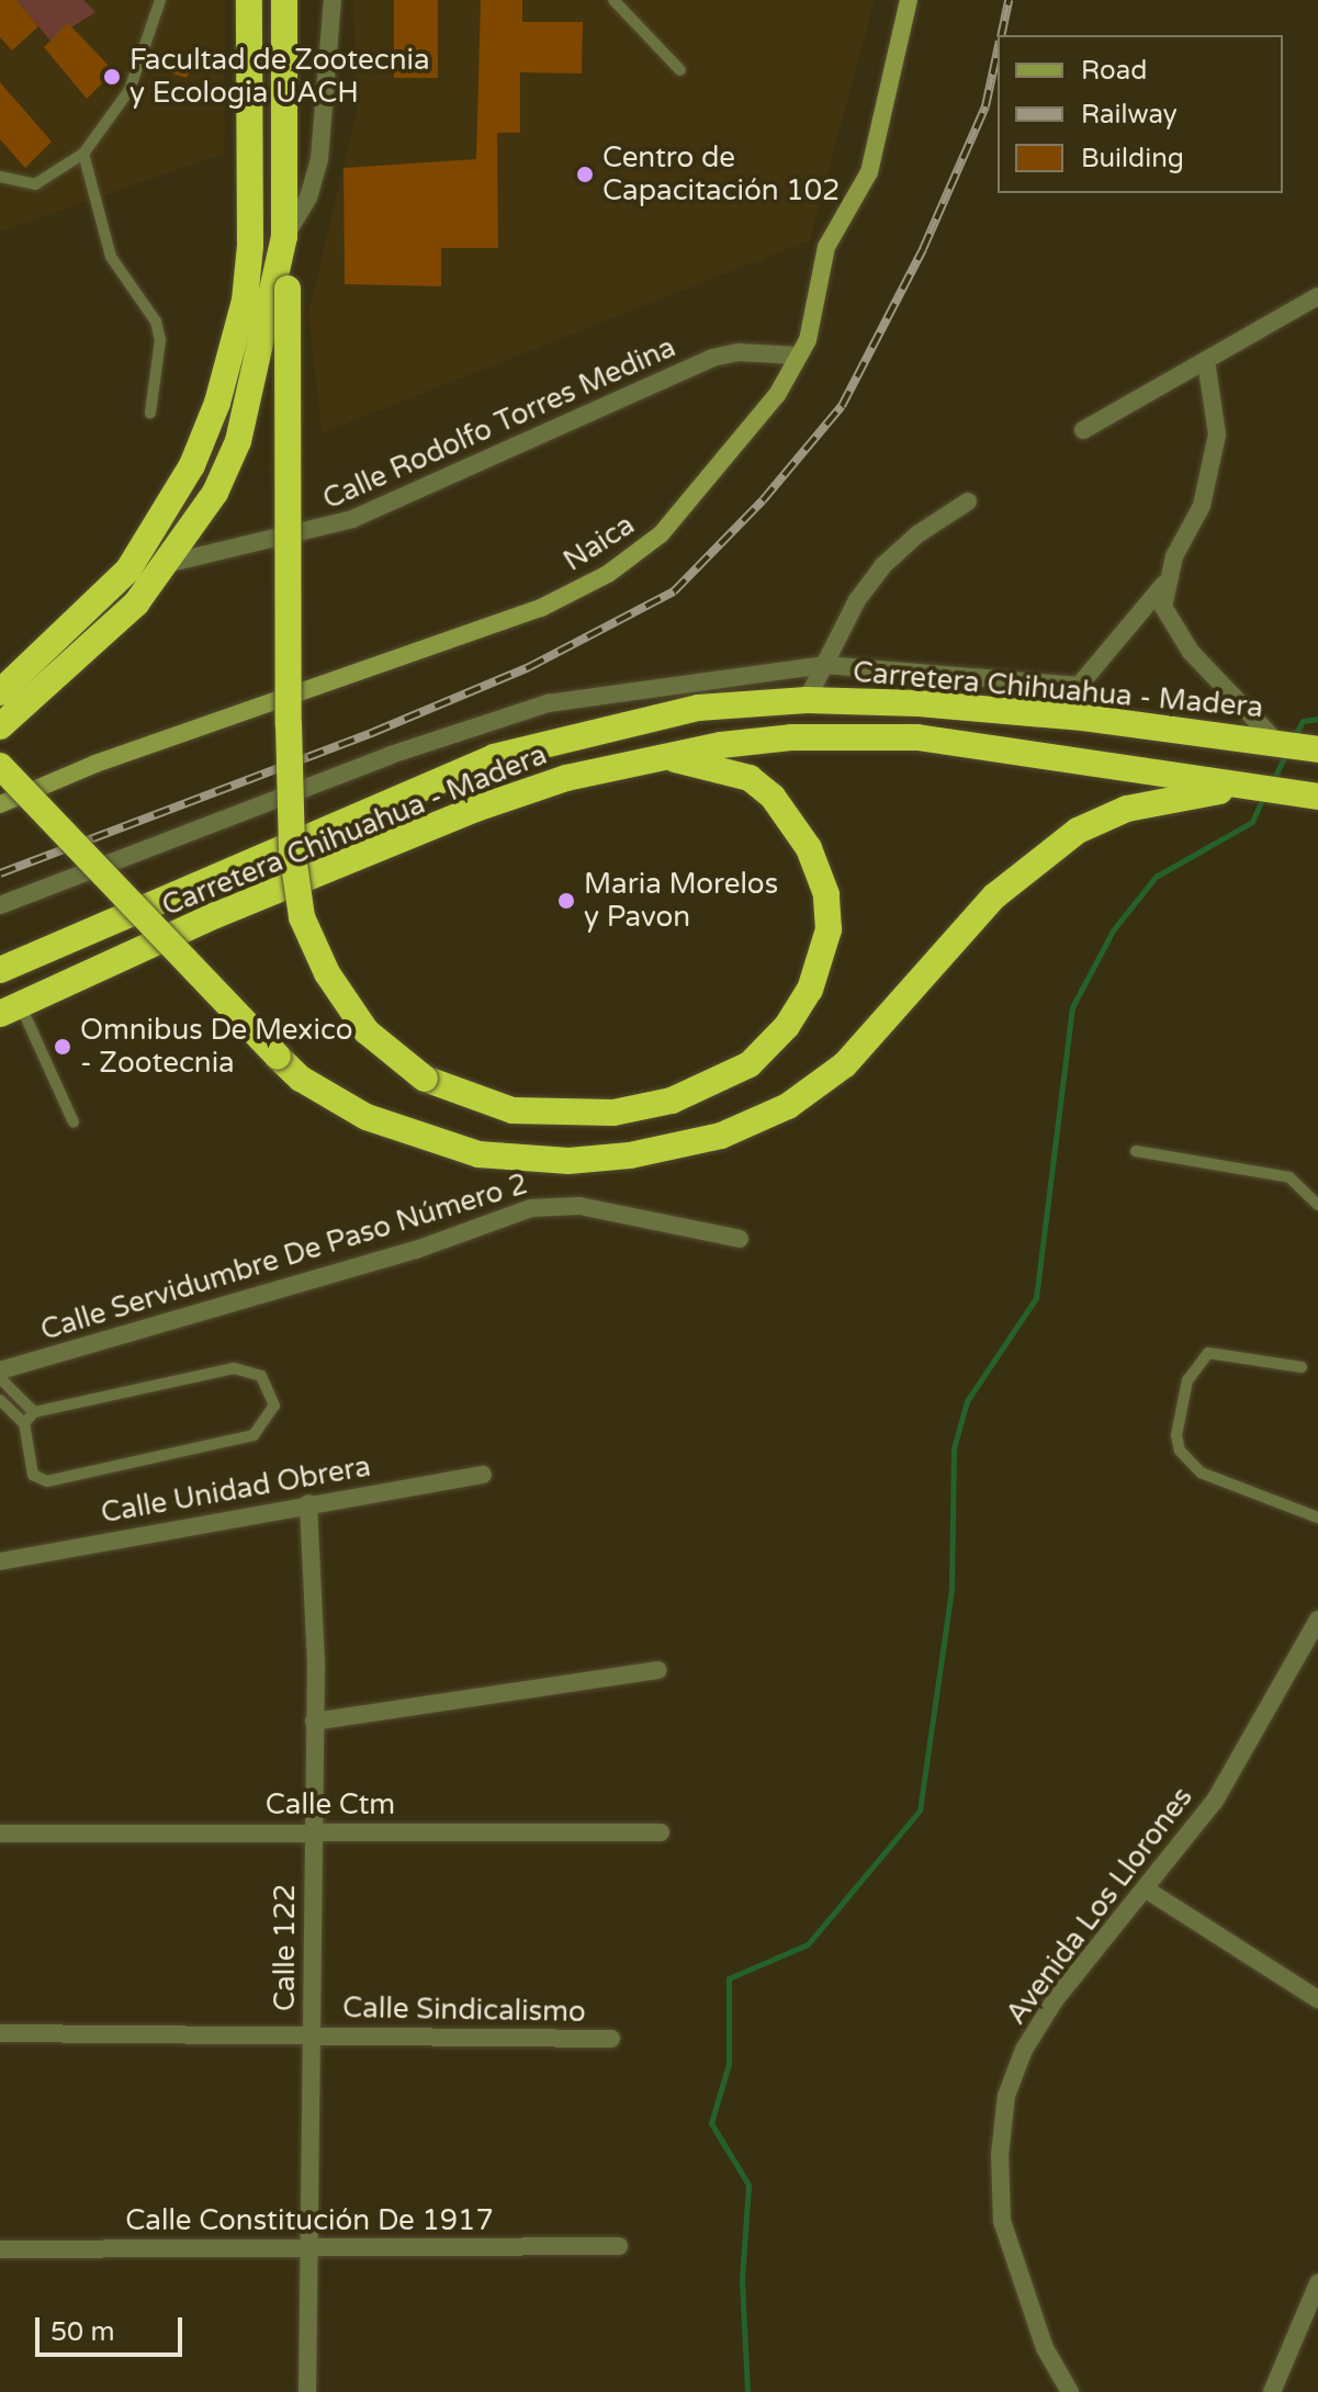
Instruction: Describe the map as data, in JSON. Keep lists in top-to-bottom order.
{
  "streets": {
    "highway": ["Carretera Chihuahua - Madera"],
    "street": [
      "Calle Rodolfo Torres Medina",
      "Naica",
      "Calle Servidumbre De Paso Número 2",
      "Calle Unidad Obrera",
      "Calle Ctm",
      "Avenida Los Llorones",
      "Calle 122",
      "Calle Sindicalismo",
      "Calle Constitución De 1917"
    ]
  },
  "crossings": [
    ["Calle Rodolfo Torres Medina", "Naica"],
    ["Calle Unidad Obrera", "Calle 122"],
    ["Calle Ctm", "Calle 122"],
    ["Calle 122", "Calle Sindicalismo"],
    ["Calle 122", "Calle Constitución De 1917"]
  ],
  "places": [
    "Facultad de Zootecnia y Ecologia UACH",
    "Centro de Capacitación 102",
    "Maria Morelos y Pavon",
    "Omnibus De Mexico - Zootecnia"
  ],
  "legend": ["Road", "Railway", "Building"],
  "scale_bar": "50 m"
}
